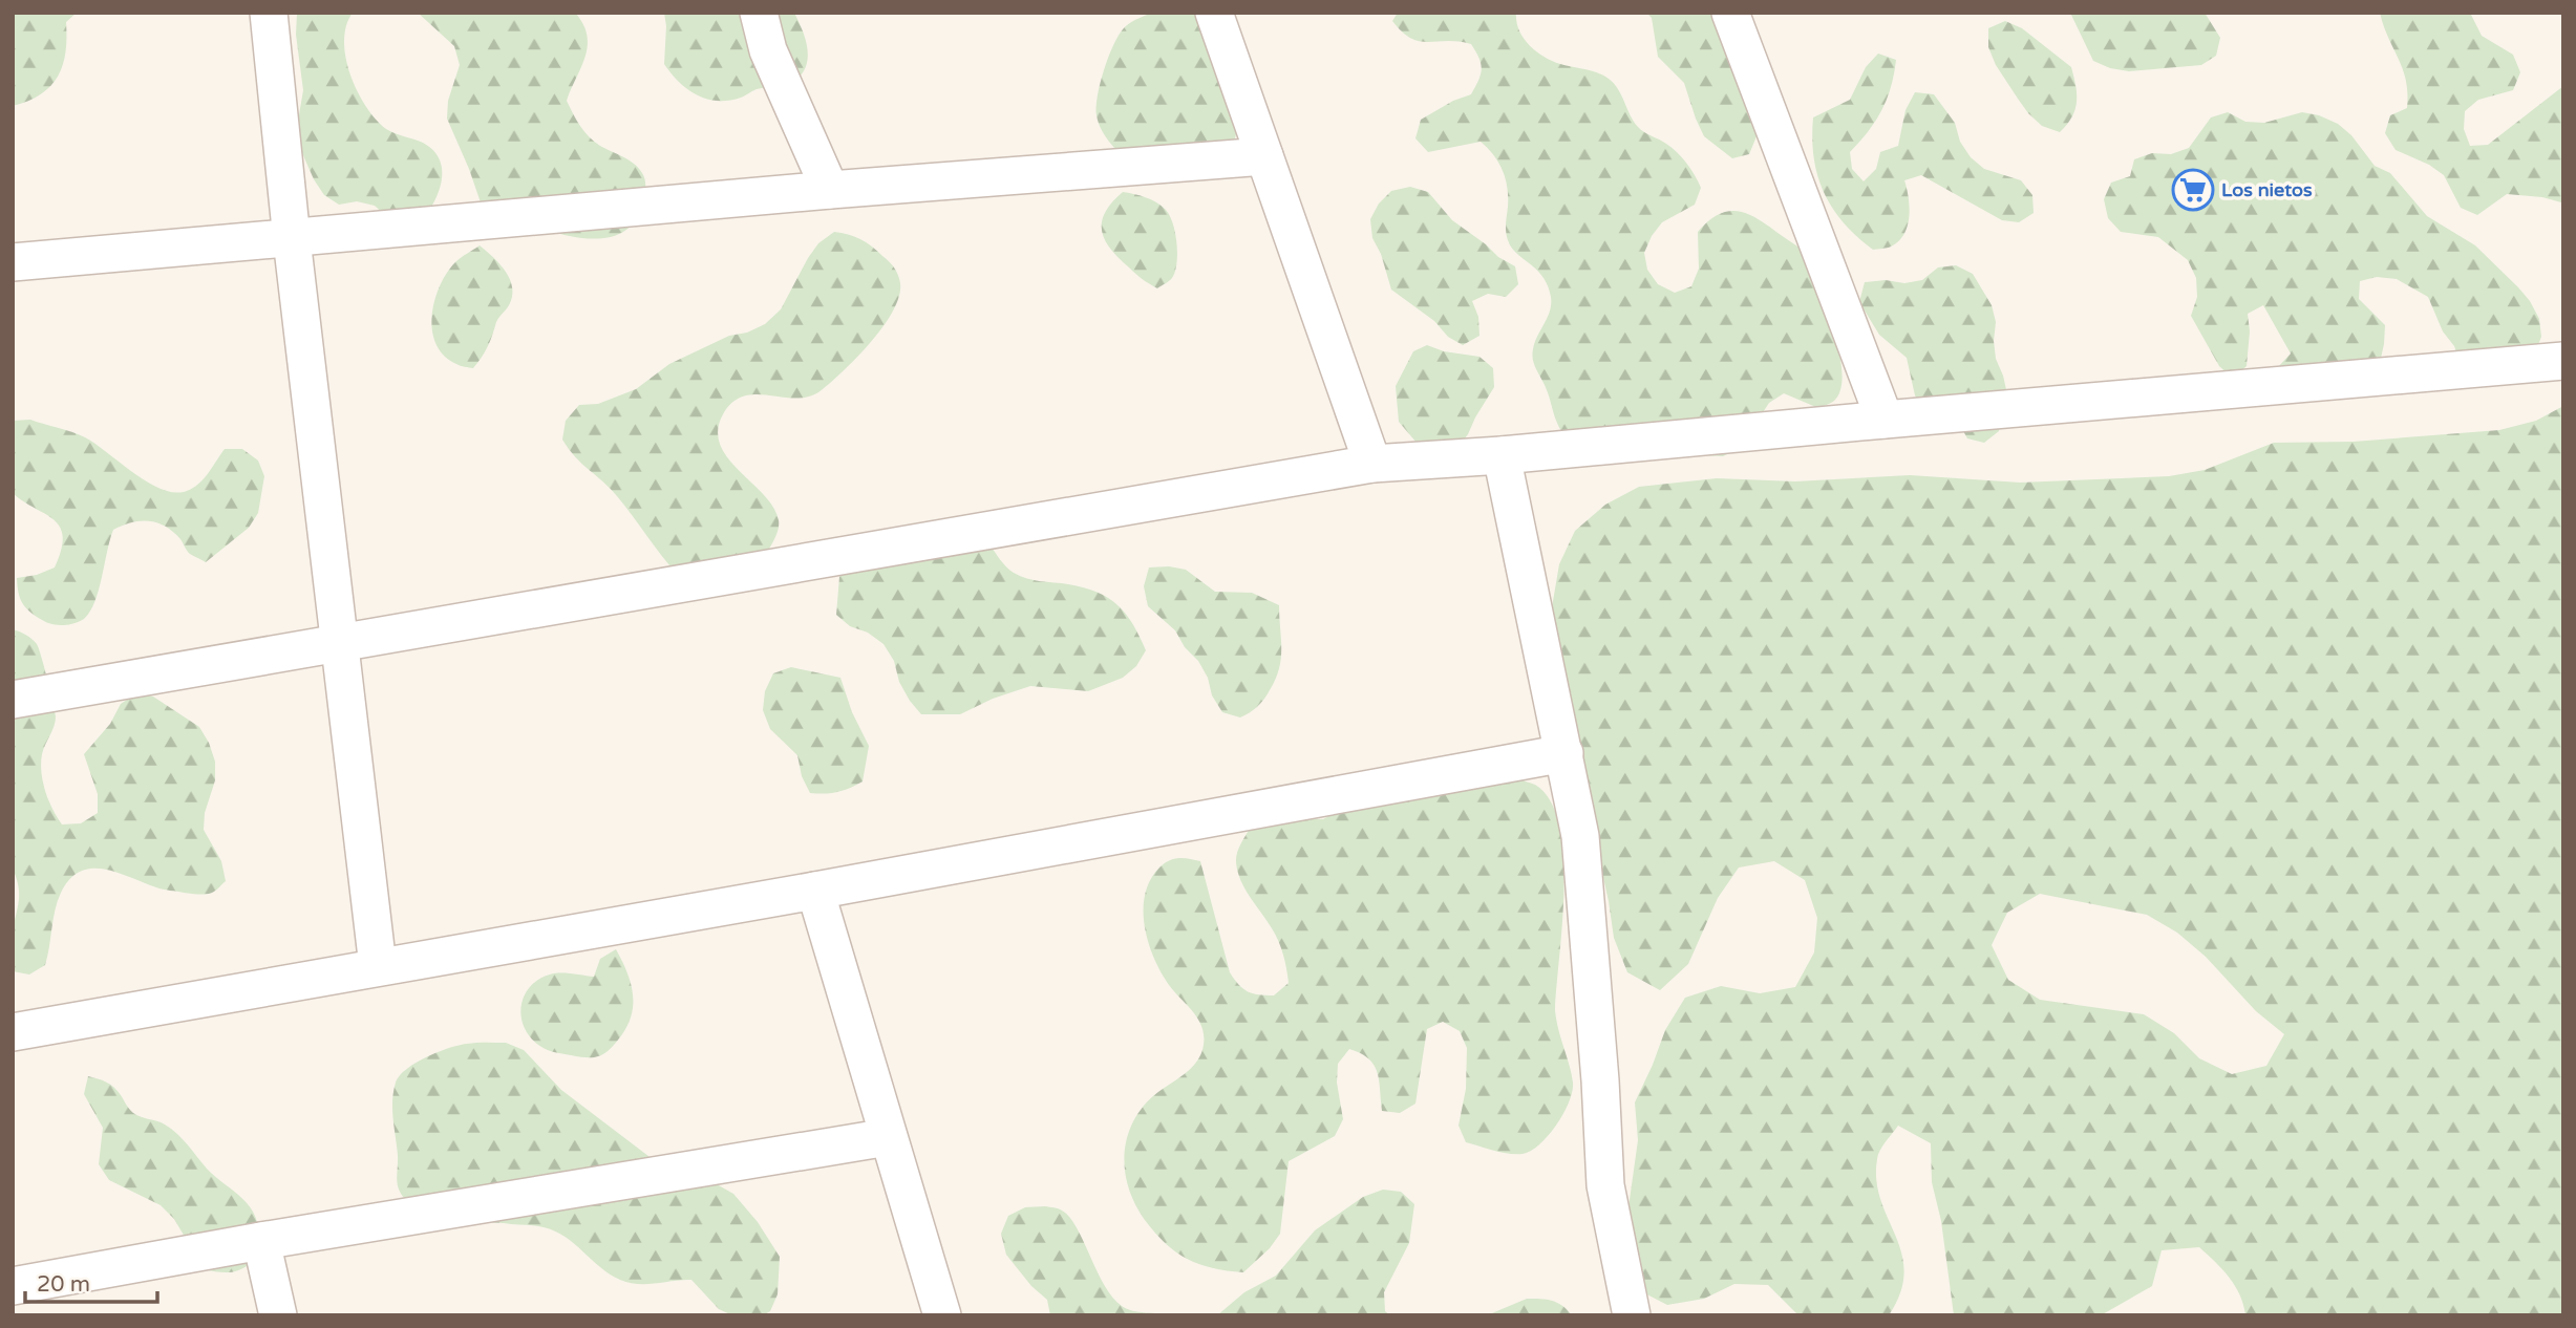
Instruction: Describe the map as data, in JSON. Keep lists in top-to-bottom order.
{
  "places": {
    "supermarket": ["Los nietos"]
  },
  "scale_bar": "20 m"
}
